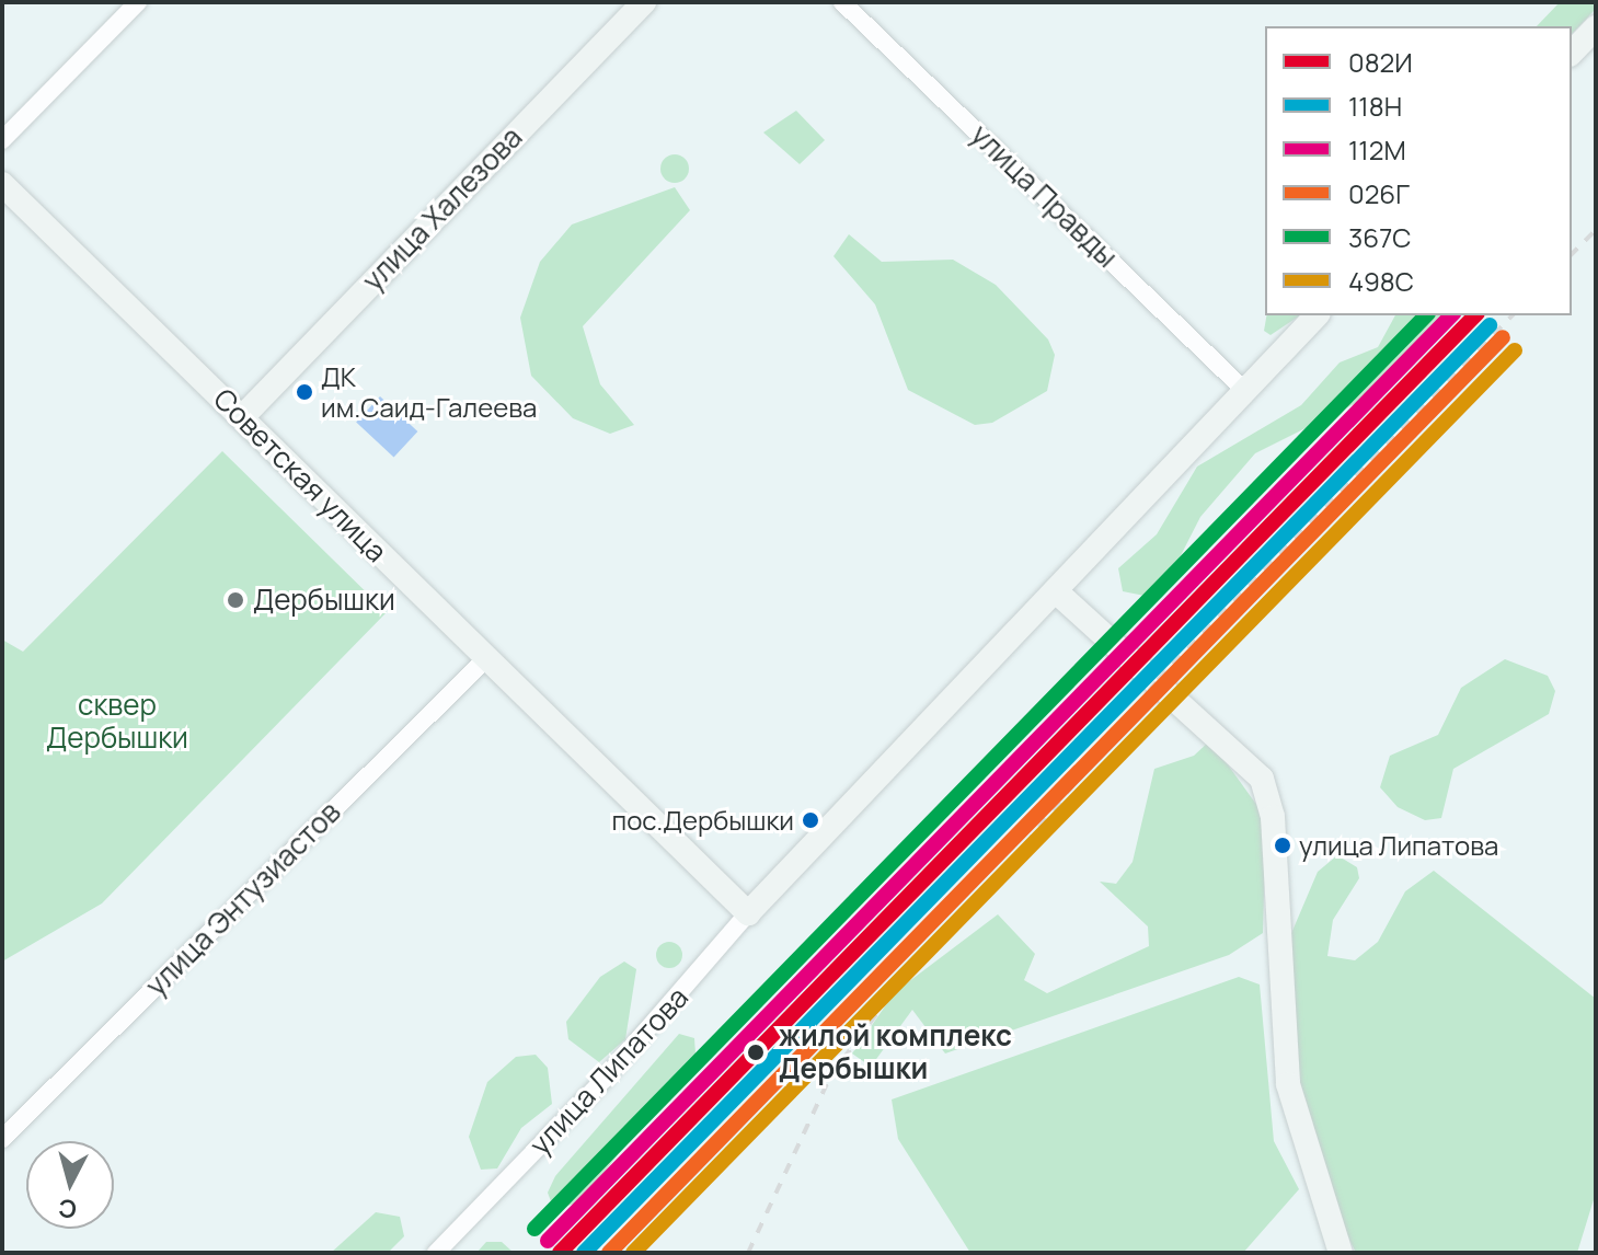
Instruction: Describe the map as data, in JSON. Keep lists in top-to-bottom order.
{
  "streets": {
    "street": [
      "улица Правды",
      "улица Халезова",
      "Советская улица",
      "улица Энтузиастов",
      "улица Липатова"
    ]
  },
  "crossings": [
    ["улица Правды", "улица Липатова"],
    ["улица Халезова", "Советская улица"],
    ["Советская улица", "улица Энтузиастов"],
    ["Советская улица", "улица Липатова"]
  ],
  "parks": ["сквер Дербышки"],
  "places": [
    "ДК им.Саид-Галеева",
    "Дербышки",
    "пос.Дербышки",
    "улица Липатова",
    "жилой комплекс Дербышки"
  ],
  "lines": [
    "transit line 082И",
    "transit line 112М",
    "transit line 367С",
    "transit line 118Н",
    "transit line 026Г",
    "transit line 498С"
  ],
  "legend": [
    "082И",
    "118Н",
    "112М",
    "026Г",
    "367С",
    "498С"
  ],
  "north": "bottom"
}
